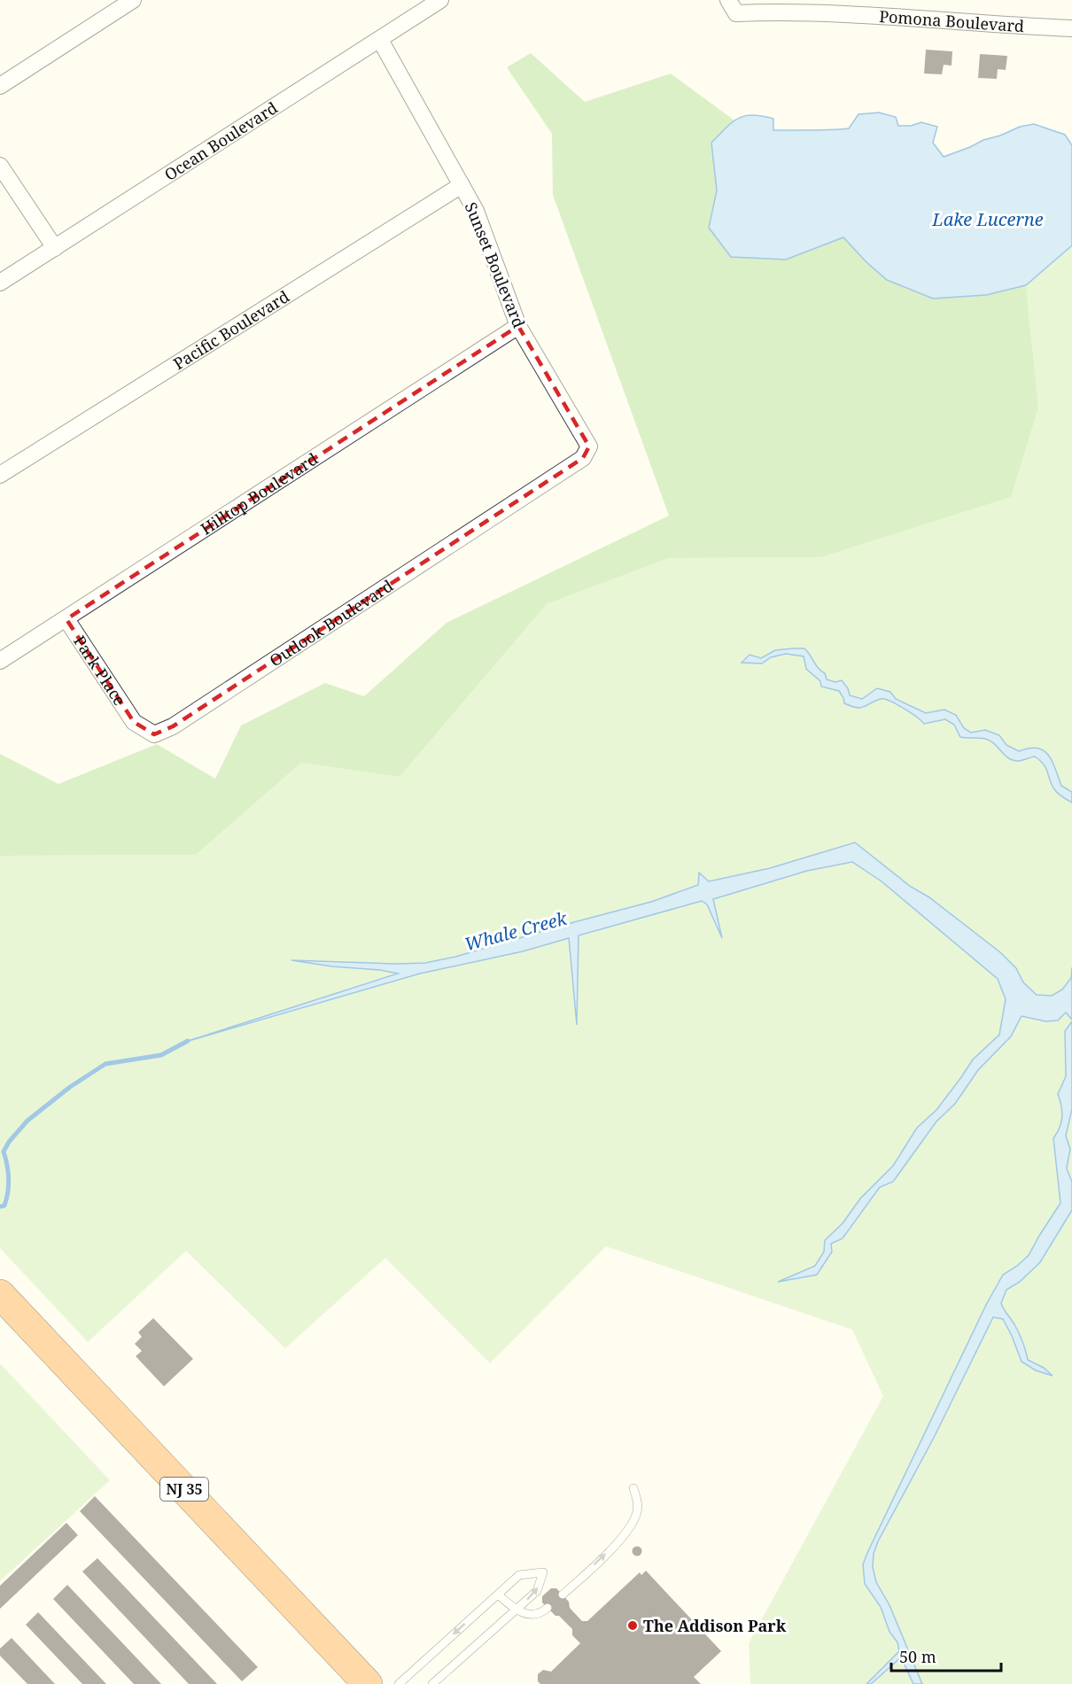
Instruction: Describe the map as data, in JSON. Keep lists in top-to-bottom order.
{
  "streets": {
    "highway": ["NJ 35"],
    "street": [
      "Pomona Boulevard",
      "Ocean Boulevard",
      "Sunset Boulevard",
      "Pacific Boulevard",
      "Hilltop Boulevard",
      "Outlook Boulevard",
      "Park Place"
    ]
  },
  "crossings": [
    ["Ocean Boulevard", "Sunset Boulevard"],
    ["Sunset Boulevard", "Pacific Boulevard"],
    ["Sunset Boulevard", "Hilltop Boulevard"],
    ["Sunset Boulevard", "Outlook Boulevard"],
    ["Hilltop Boulevard", "Park Place"],
    ["Outlook Boulevard", "Park Place"]
  ],
  "water": ["Lake Lucerne", "Whale Creek"],
  "places": ["The Addison Park"],
  "scale_bar": "50 m"
}
